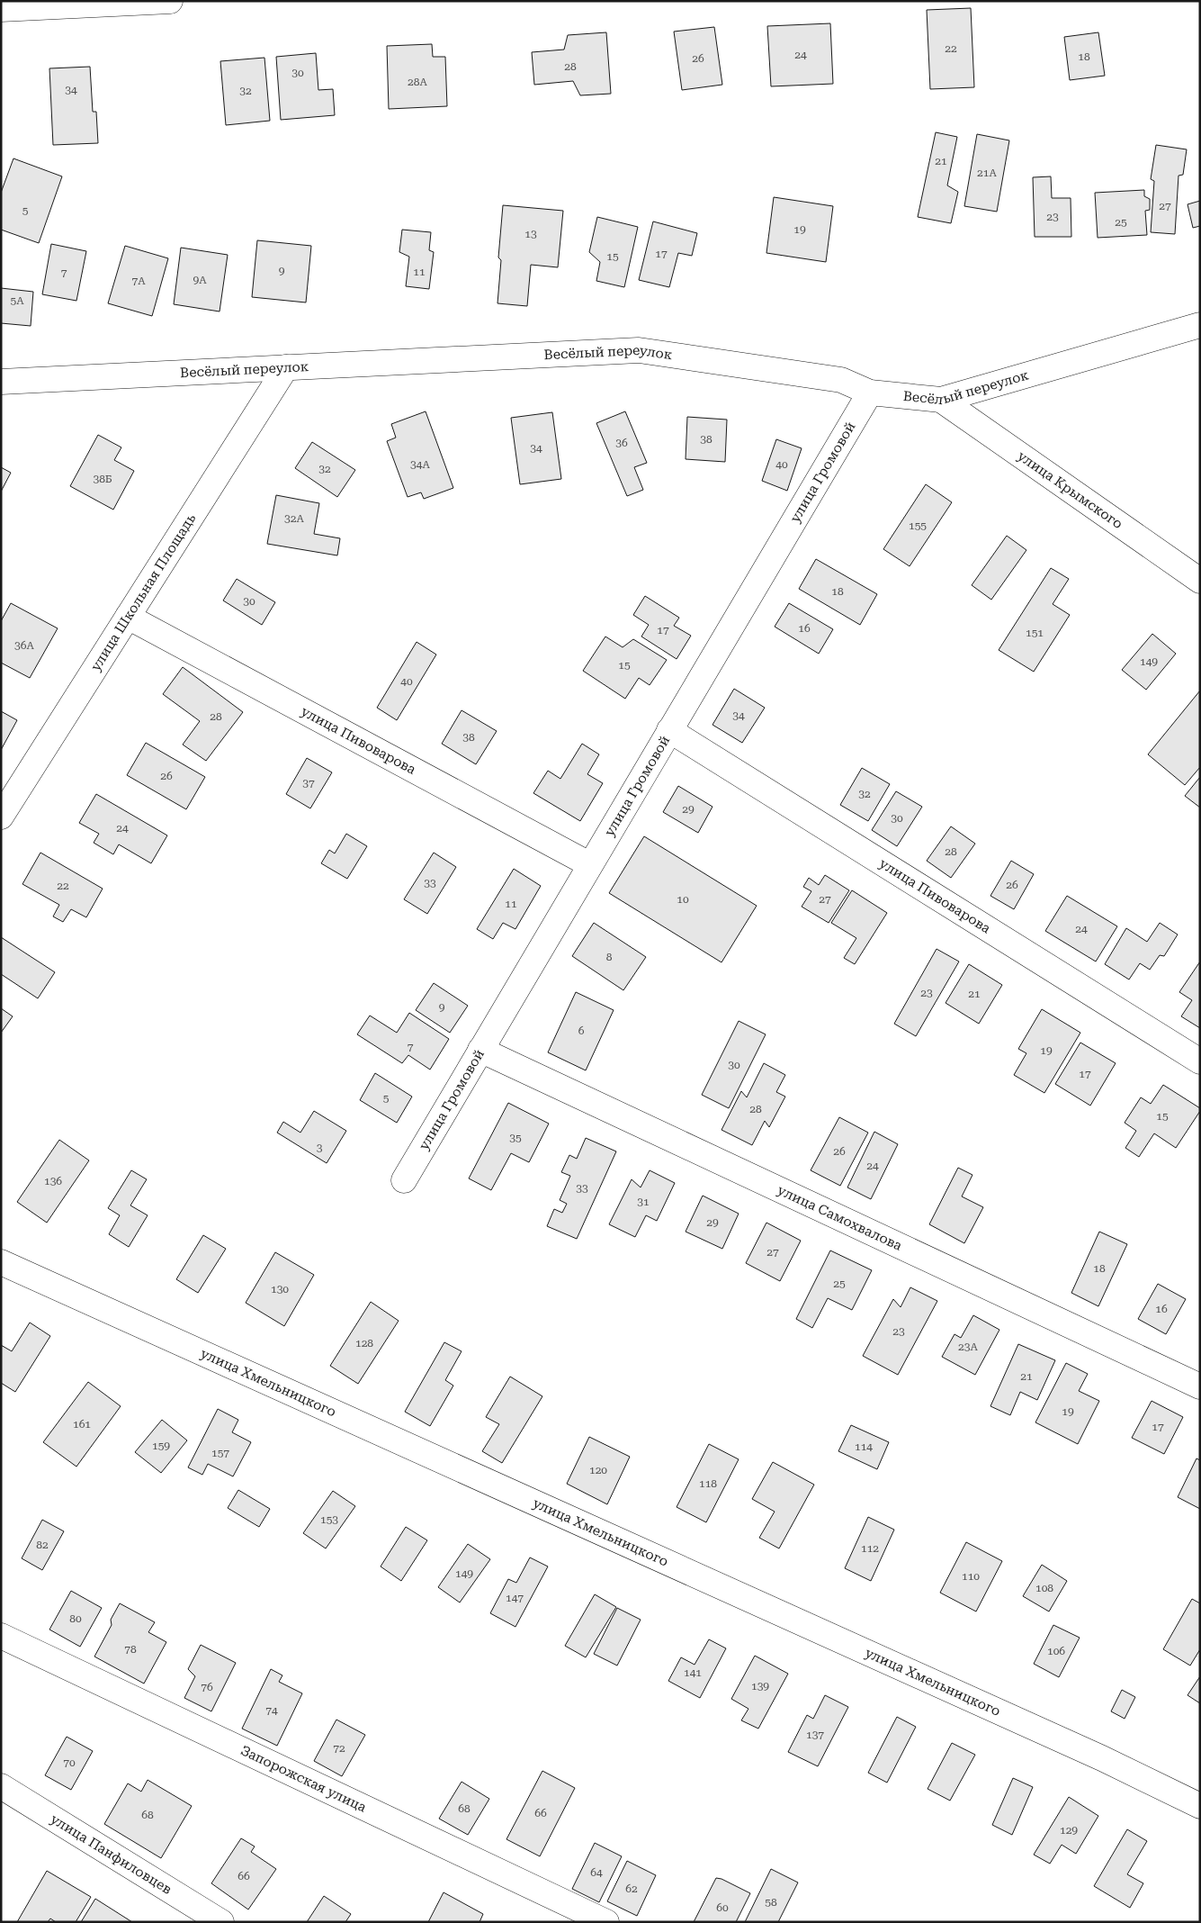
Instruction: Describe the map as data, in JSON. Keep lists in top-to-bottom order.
{
  "streets": {
    "street": [
      "Весёлый переулок",
      "улица Громовой",
      "улица Крымского",
      "улица Школьная Площадь",
      "улица Пивоварова",
      "улица Самохвалова",
      "улица Хмельницкого",
      "Запорожская улица",
      "улица Панфиловцев"
    ]
  },
  "crossings": [
    ["Весёлый переулок", "улица Громовой"],
    ["Весёлый переулок", "улица Крымского"],
    ["Весёлый переулок", "улица Школьная Площадь"],
    ["улица Громовой", "улица Пивоварова"],
    ["улица Громовой", "улица Самохвалова"],
    ["улица Школьная Площадь", "улица Пивоварова"]
  ],
  "house_numbers": [
    "22",
    "24",
    "18",
    "26",
    "28",
    "30",
    "28А",
    "34",
    "32",
    "21",
    "21А",
    "27",
    "5",
    "23",
    "25",
    "19",
    "13",
    "17",
    "15",
    "9",
    "11",
    "7",
    "9А",
    "7А",
    "5А",
    "38",
    "36",
    "34",
    "34А",
    "40",
    "32",
    "38Б",
    "32А",
    "155",
    "18",
    "30",
    "16",
    "17",
    "151",
    "36А",
    "149",
    "15",
    "40",
    "34",
    "28",
    "38",
    "26",
    "37",
    "32",
    "29",
    "30",
    "24",
    "28",
    "33",
    "26",
    "22",
    "10",
    "27",
    "11",
    "24",
    "8",
    "23",
    "21",
    "9",
    "6",
    "7",
    "19",
    "30",
    "17",
    "5",
    "28",
    "15",
    "35",
    "3",
    "26",
    "24",
    "136",
    "33",
    "31",
    "29",
    "27",
    "18",
    "25",
    "130",
    "16",
    "23",
    "128",
    "23А",
    "21",
    "19",
    "161",
    "17",
    "159",
    "114",
    "157",
    "120",
    "118",
    "153",
    "82",
    "112",
    "149",
    "110",
    "108",
    "147",
    "80",
    "78",
    "106",
    "141",
    "139",
    "76",
    "74",
    "137",
    "72",
    "70",
    "68",
    "66",
    "68",
    "129",
    "64",
    "66",
    "62",
    "58",
    "60"
  ]
}
